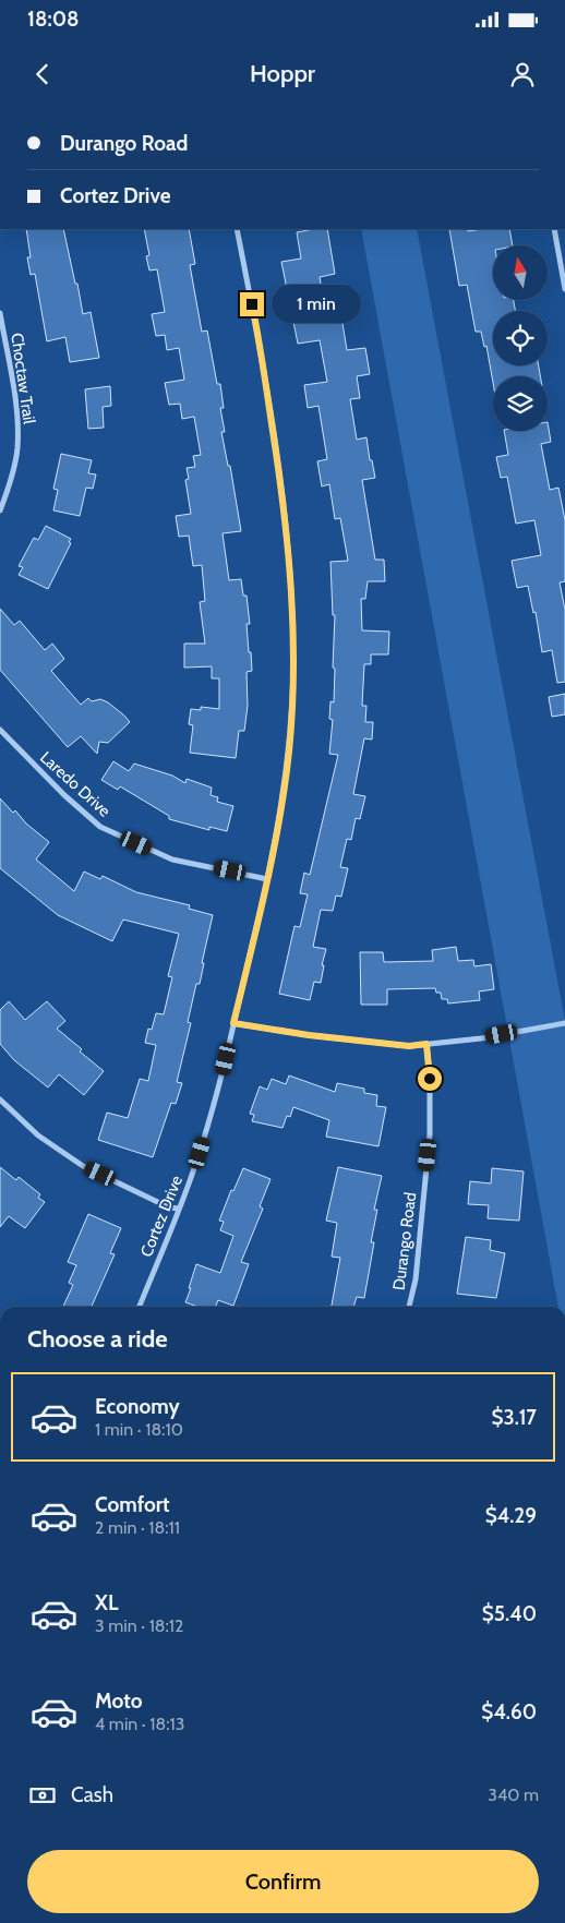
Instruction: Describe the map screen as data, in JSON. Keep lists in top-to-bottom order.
{
  "streets": {
    "street": [
      "Choctaw Trail",
      "Laredo Drive",
      "Cortez Drive",
      "Durango Road"
    ]
  },
  "crossings": [
    ["Laredo Drive", "Cortez Drive"]
  ],
  "north": "top",
  "page": {
    "status": "18:08",
    "header": "Hoppr",
    "banner": ["Durango Road", "Cortez Drive"],
    "bubble": "1 min",
    "heading": "Choose a ride",
    "list": [
      {
        "name": "Economy",
        "note": "1 min · 18:10",
        "value": "$3.17"
      },
      {
        "name": "Comfort",
        "note": "2 min · 18:11",
        "value": "$4.29"
      },
      {
        "name": "XL",
        "note": "3 min · 18:12",
        "value": "$5.40"
      },
      {
        "name": "Moto",
        "note": "4 min · 18:13",
        "value": "$4.60"
      }
    ],
    "pay": ["Cash", "340 m"],
    "buttons": "Confirm"
  }
}
